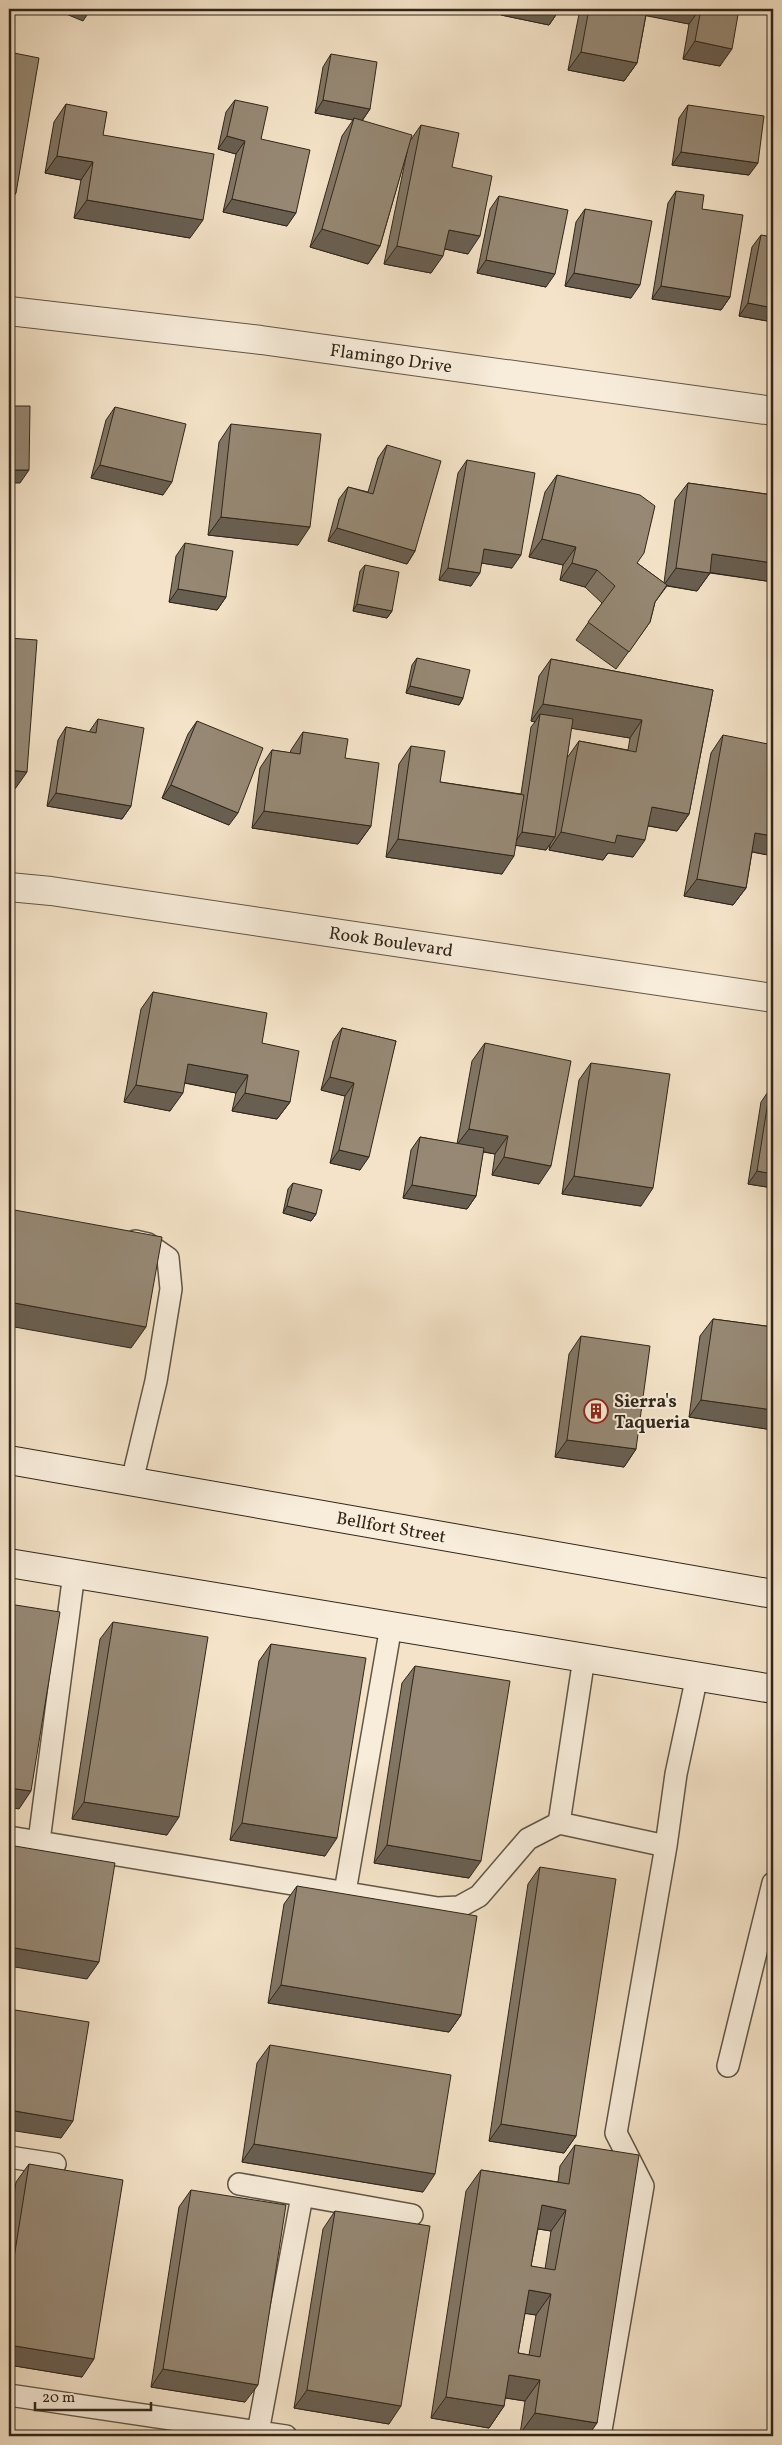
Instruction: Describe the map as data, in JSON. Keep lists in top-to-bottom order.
{
  "streets": {
    "main road": ["Flamingo Drive", "Rook Boulevard", "Bellfort Street"]
  },
  "places": {
    "building": ["Sierra's Taqueria"]
  },
  "scale_bar": "20 m"
}
